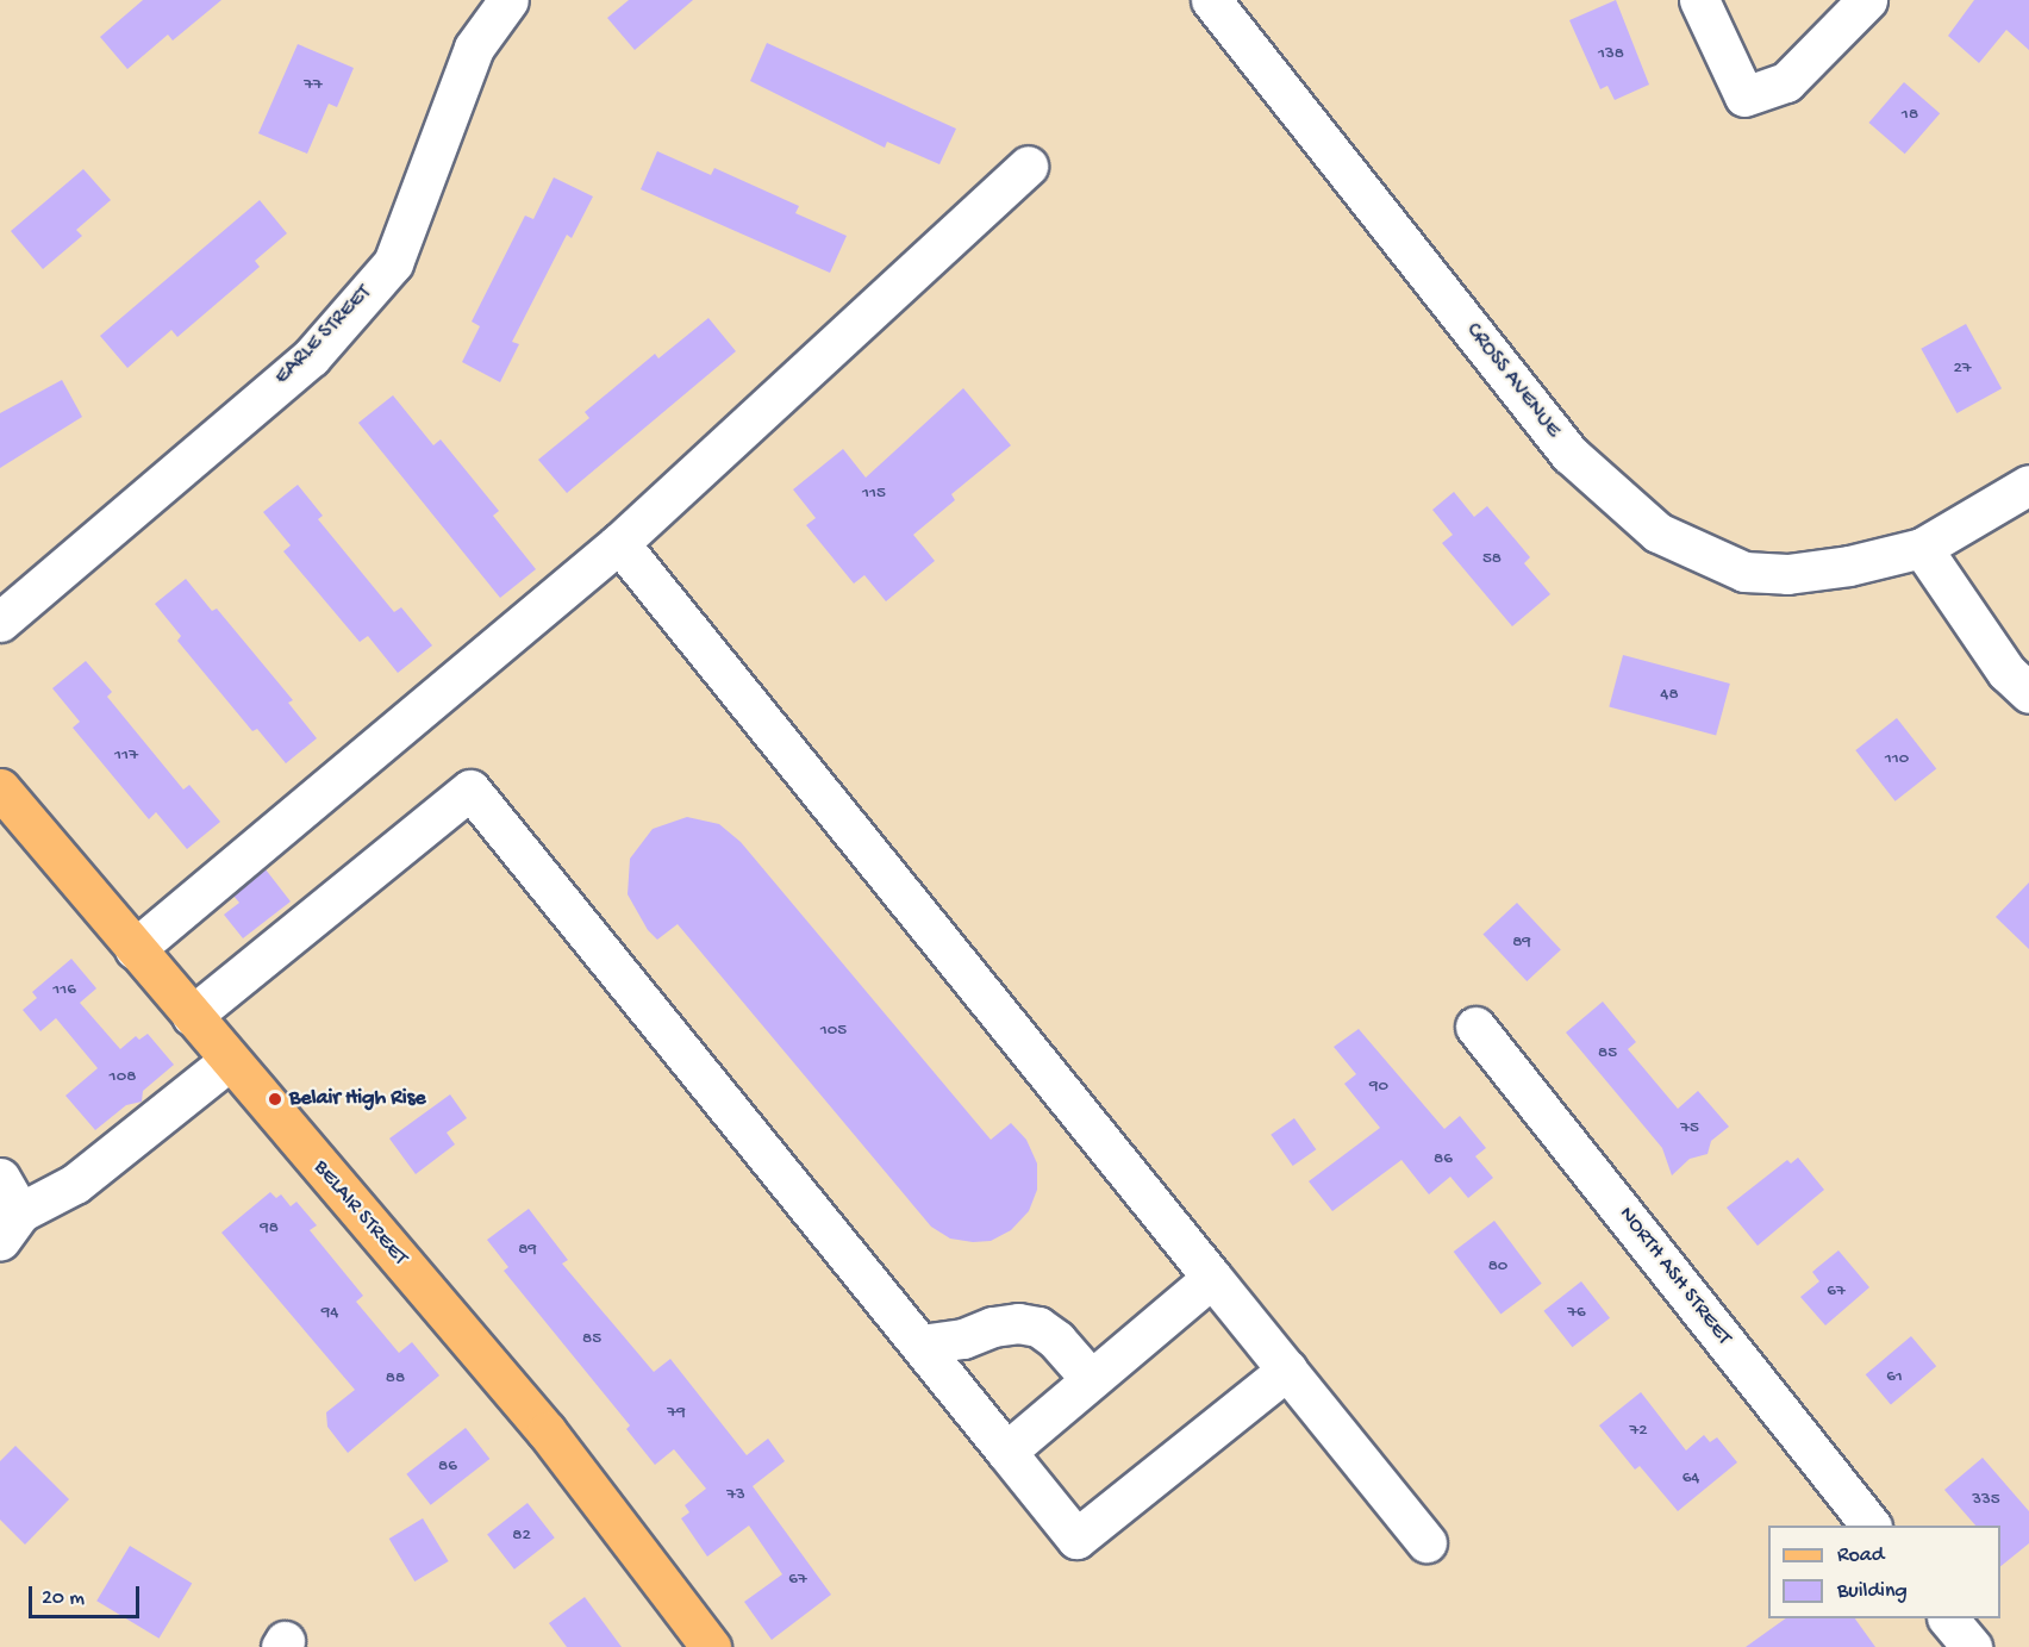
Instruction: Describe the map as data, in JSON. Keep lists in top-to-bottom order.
{
  "streets": {
    "main road": ["BELAIR STREET"],
    "street": ["EARLE STREET", "CROSS AVENUE", "NORTH ASH STREET"]
  },
  "places": ["Belair High Rise"],
  "house_numbers": [
    "138",
    "77",
    "18",
    "27",
    "115",
    "58",
    "48",
    "117",
    "110",
    "89",
    "116",
    "105",
    "85",
    "108",
    "90",
    "75",
    "86",
    "98",
    "89",
    "80",
    "67",
    "94",
    "76",
    "85",
    "61",
    "88",
    "79",
    "72",
    "86",
    "64",
    "73",
    "335",
    "82",
    "67"
  ],
  "legend": ["Road", "Building"],
  "scale_bar": "20 m"
}
